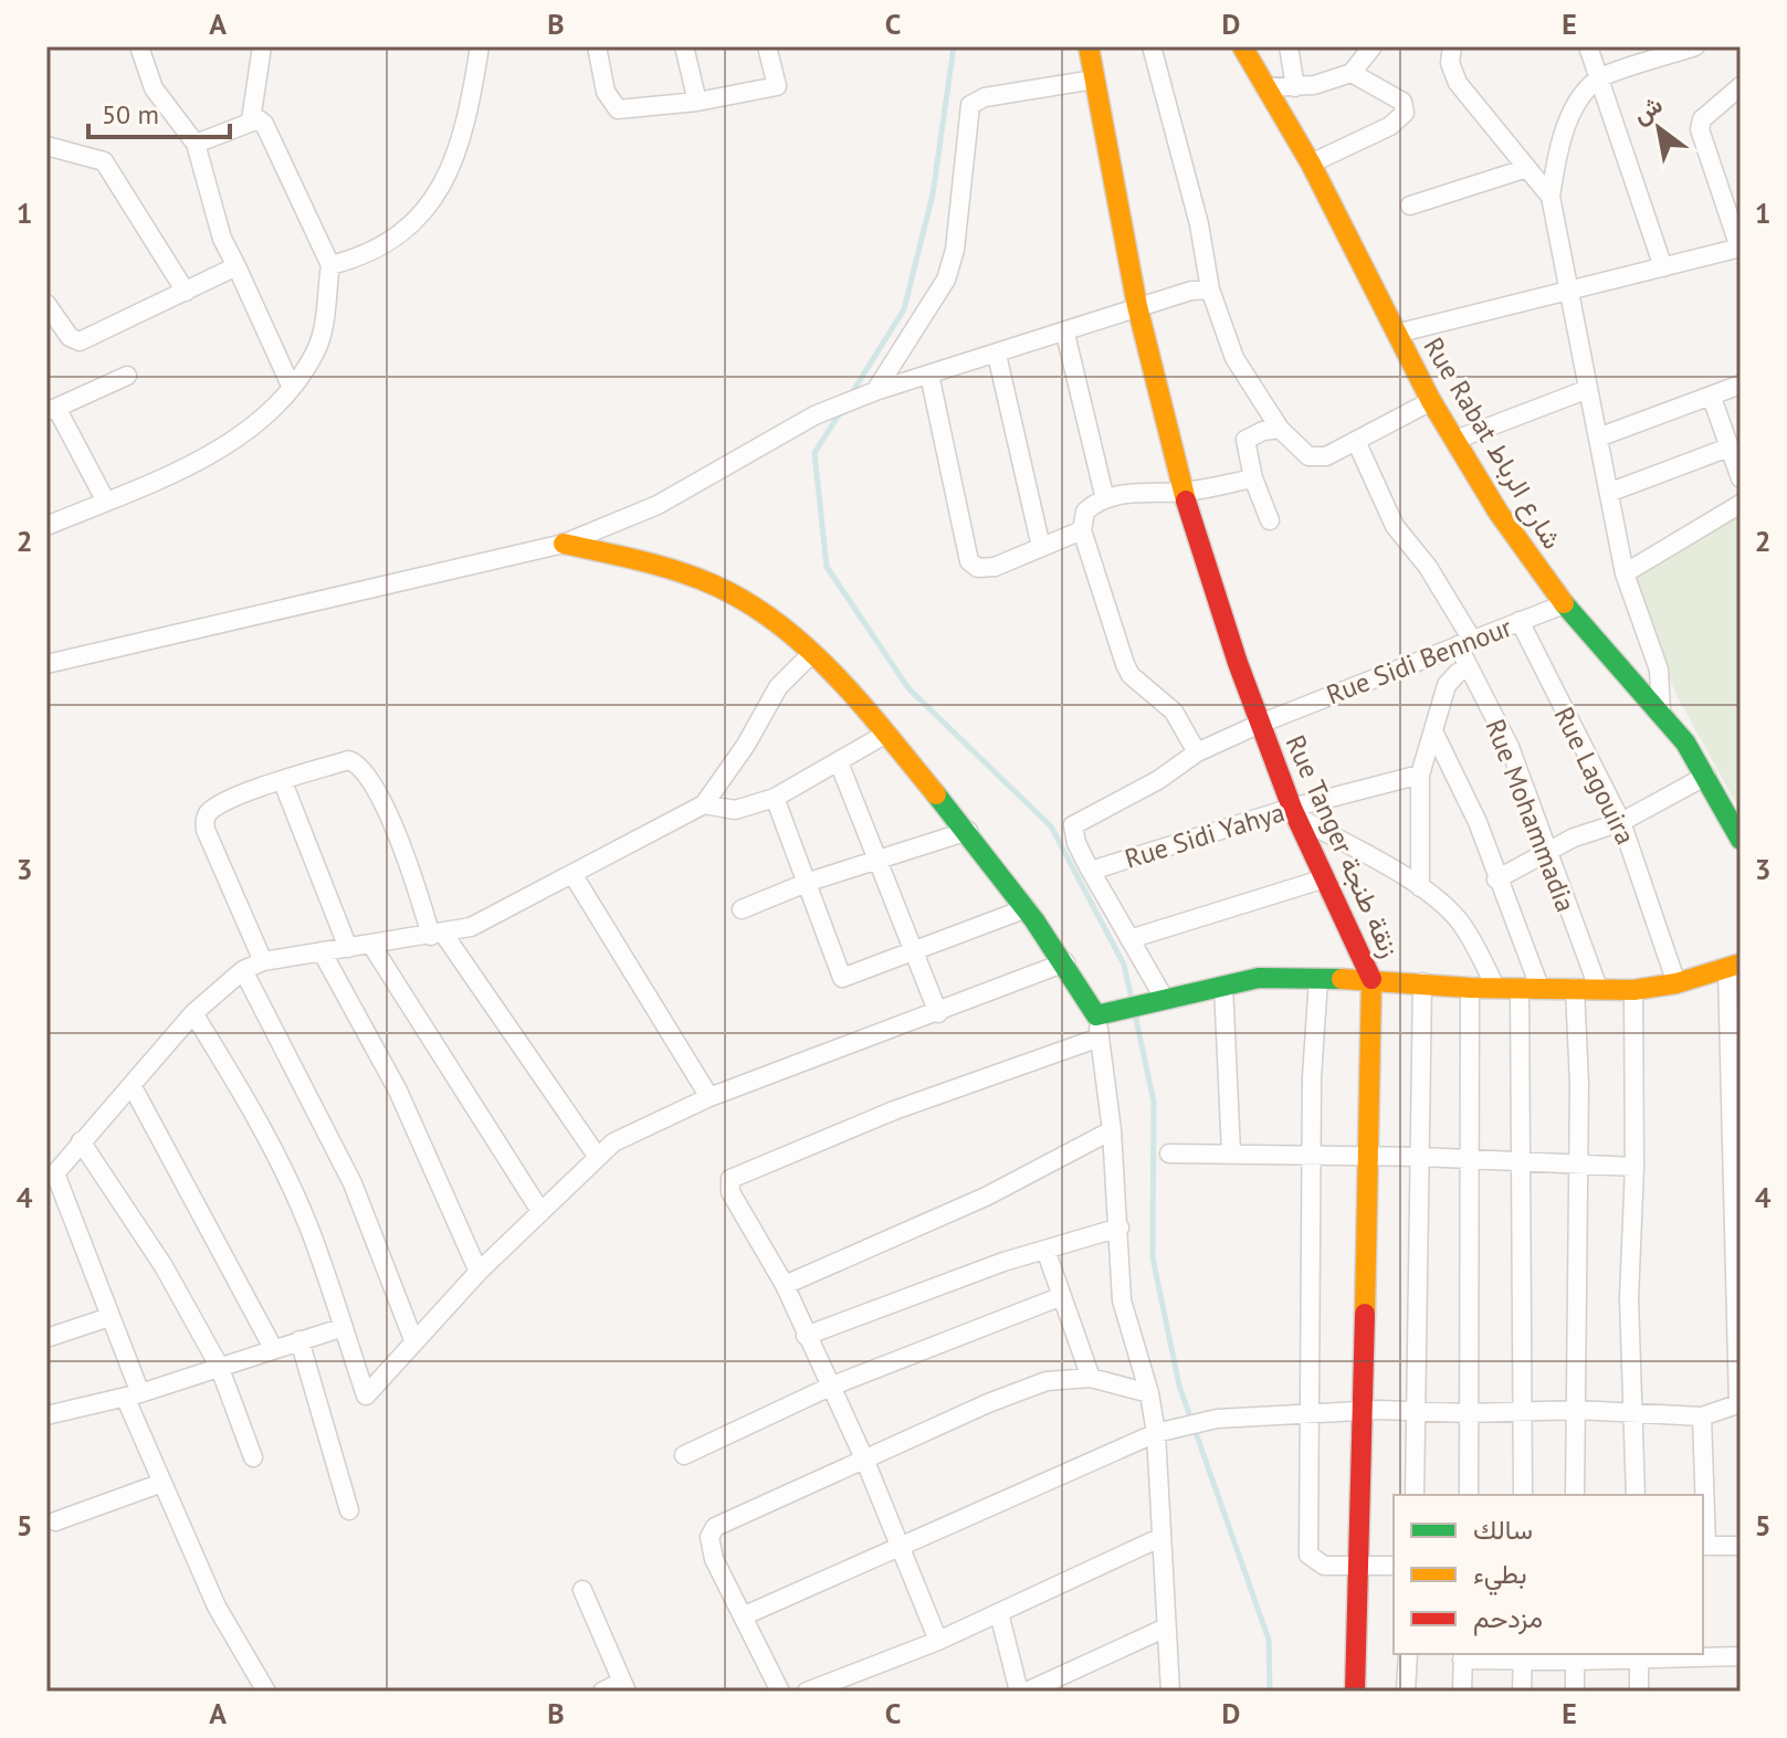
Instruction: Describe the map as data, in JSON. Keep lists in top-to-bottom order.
{
  "streets": {
    "street": [
      "Rue Rabat شارع الرباط",
      "Rue Sidi Bennour",
      "Rue Lagouira",
      "Rue Mohammadia",
      "Rue Sidi Yahya",
      "Rue Tanger زنقة طنجة"
    ]
  },
  "crossings": [
    ["Rue Rabat شارع الرباط", "Rue Sidi Bennour"],
    ["Rue Sidi Bennour", "Rue Lagouira"],
    ["Rue Sidi Bennour", "Rue Mohammadia"],
    ["Rue Sidi Bennour", "Rue Sidi Yahya"],
    ["Rue Sidi Bennour", "Rue Tanger زنقة طنجة"],
    ["Rue Sidi Yahya", "Rue Tanger زنقة طنجة"]
  ],
  "legend": ["سالك", "بطيء", "مزدحم"],
  "scale_bar": "50 m",
  "north": "top left",
  "grid": {
    "columns": [
      "A",
      "B",
      "C",
      "D",
      "E"
    ],
    "rows": [
      "1",
      "2",
      "3",
      "4",
      "5"
    ]
  }
}
